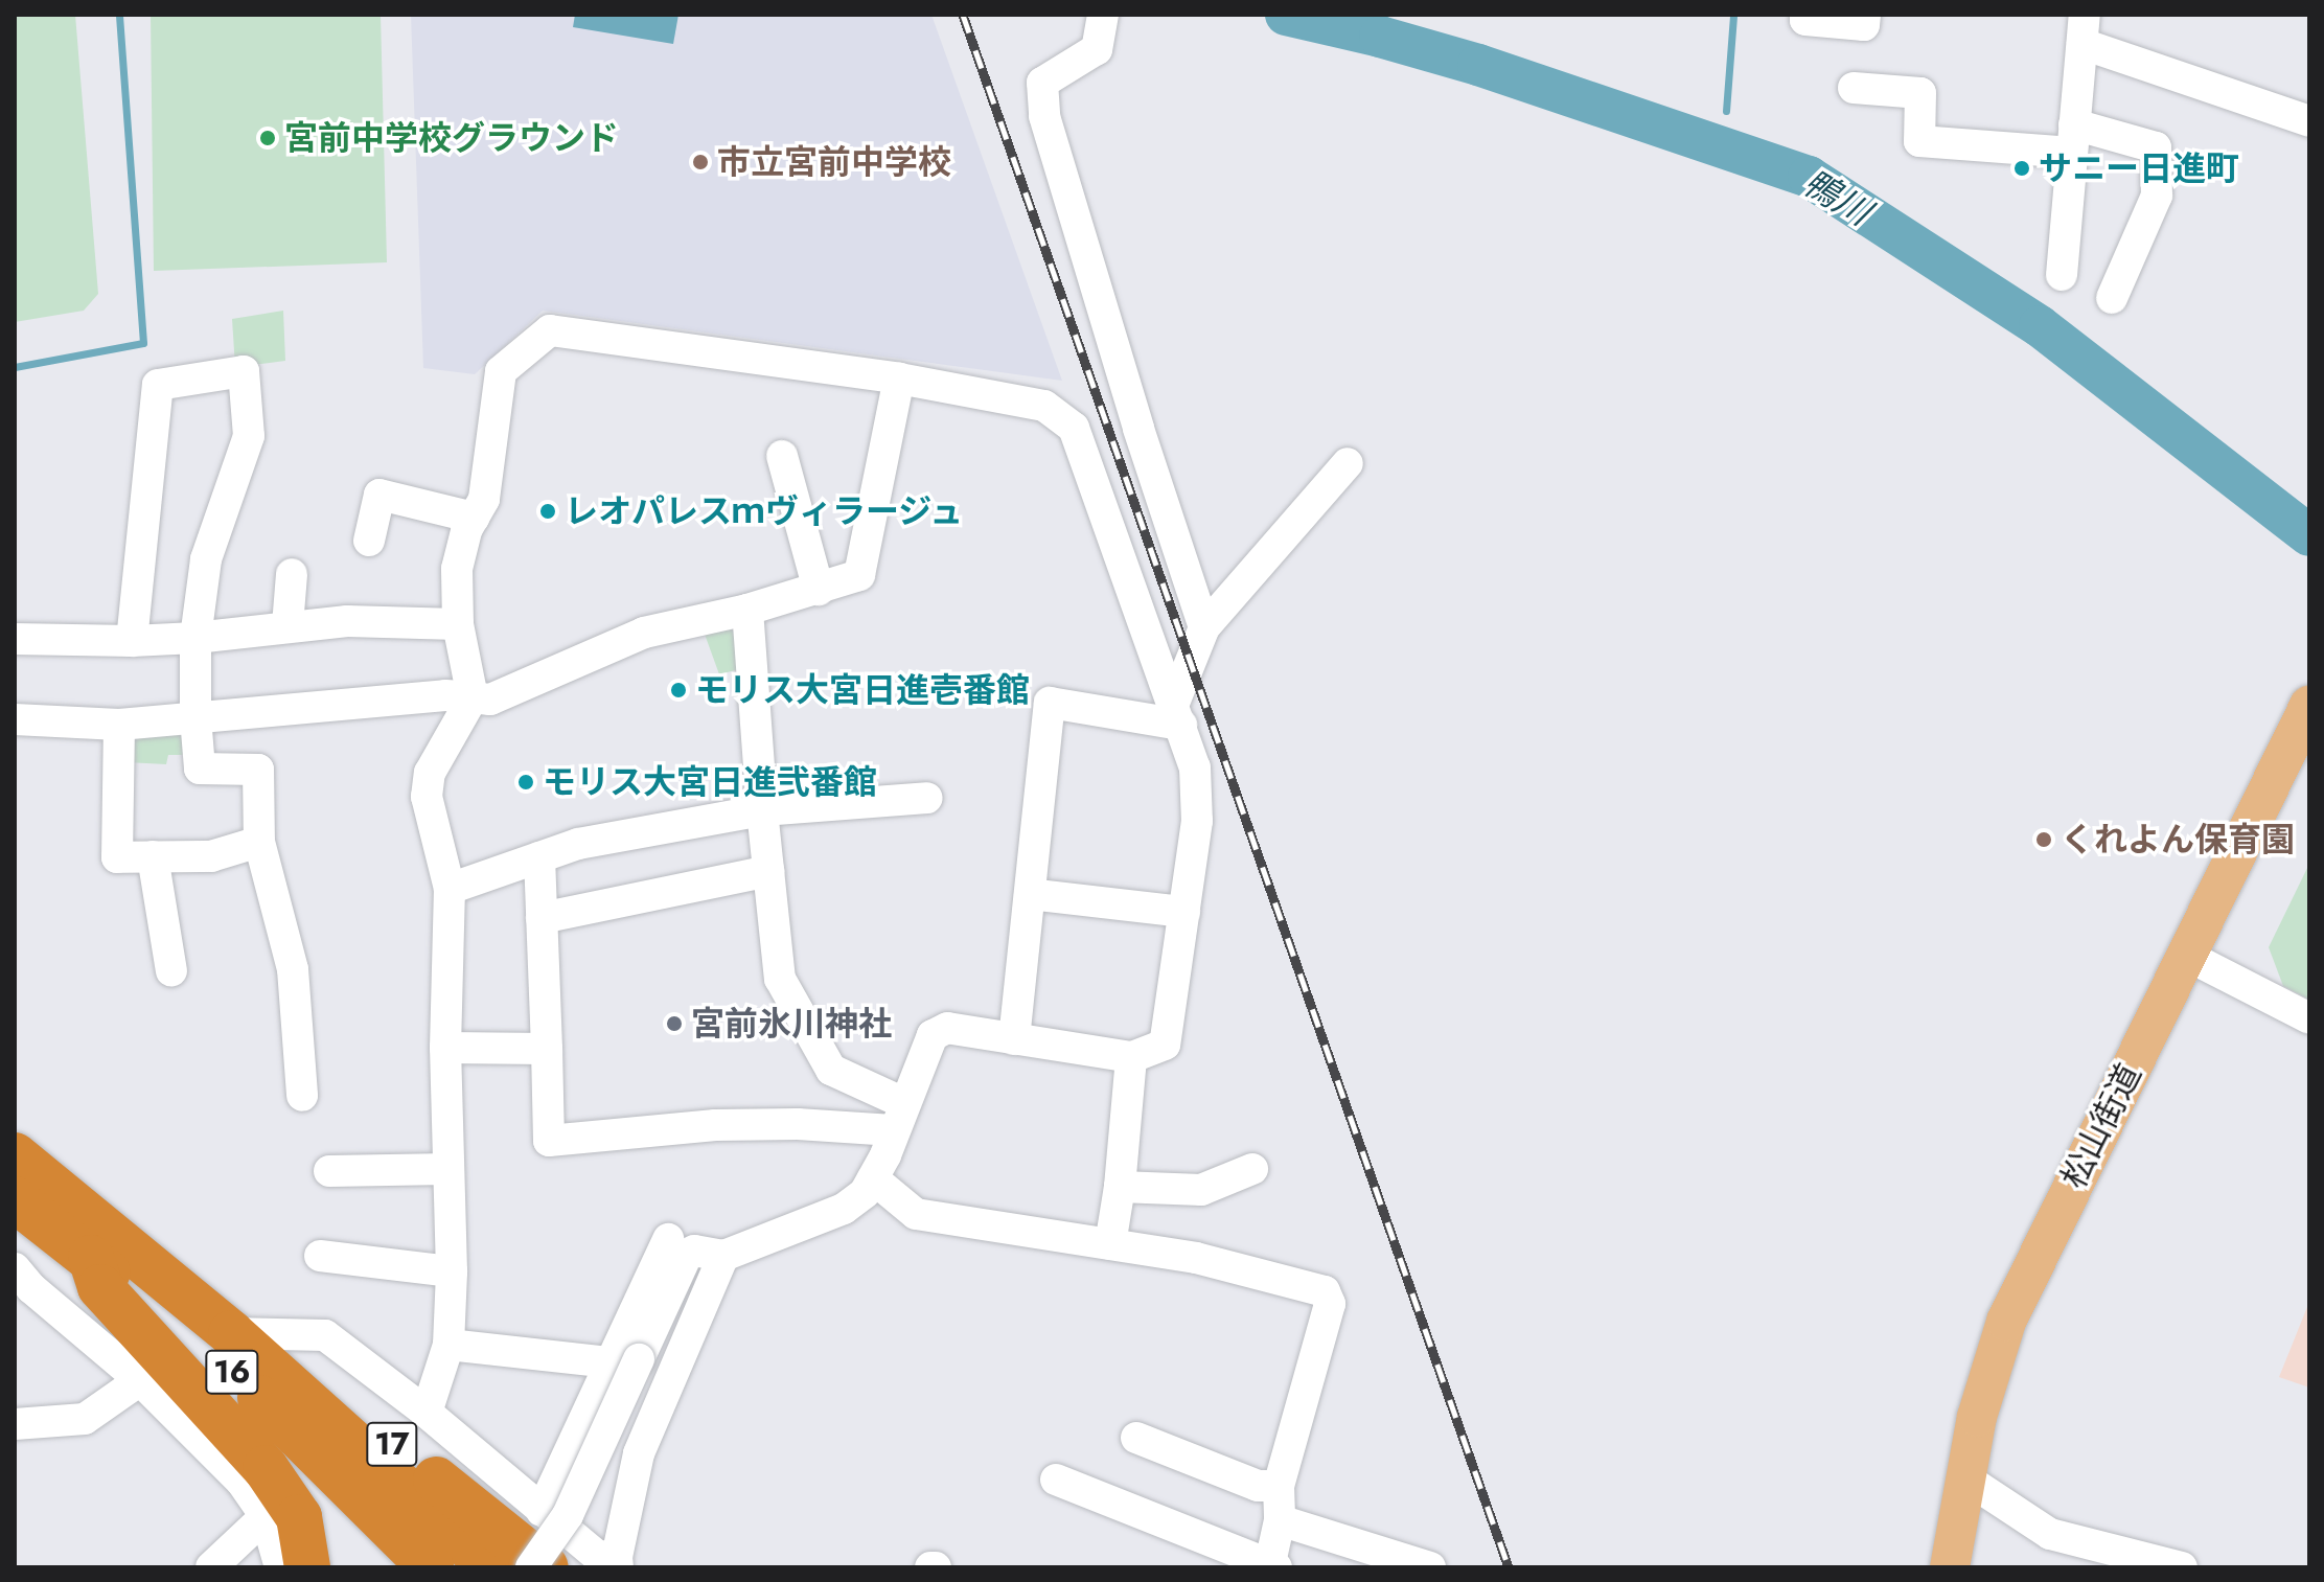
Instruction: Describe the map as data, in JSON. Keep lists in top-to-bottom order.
{
  "streets": {
    "highway": ["16", "17"],
    "main road": ["松山街道"]
  },
  "crossings": [
    ["16", "17"]
  ],
  "water": ["鴨川"],
  "places": [
    "宮前中学校グラウンド",
    "市立宮前中学校",
    "サニー日進町",
    "レオパレスｍヴィラージュ",
    "モリス大宮日進壱番館",
    "モリス大宮日進弐番館",
    "くれよん保育園",
    "宮前氷川神社"
  ]
}
